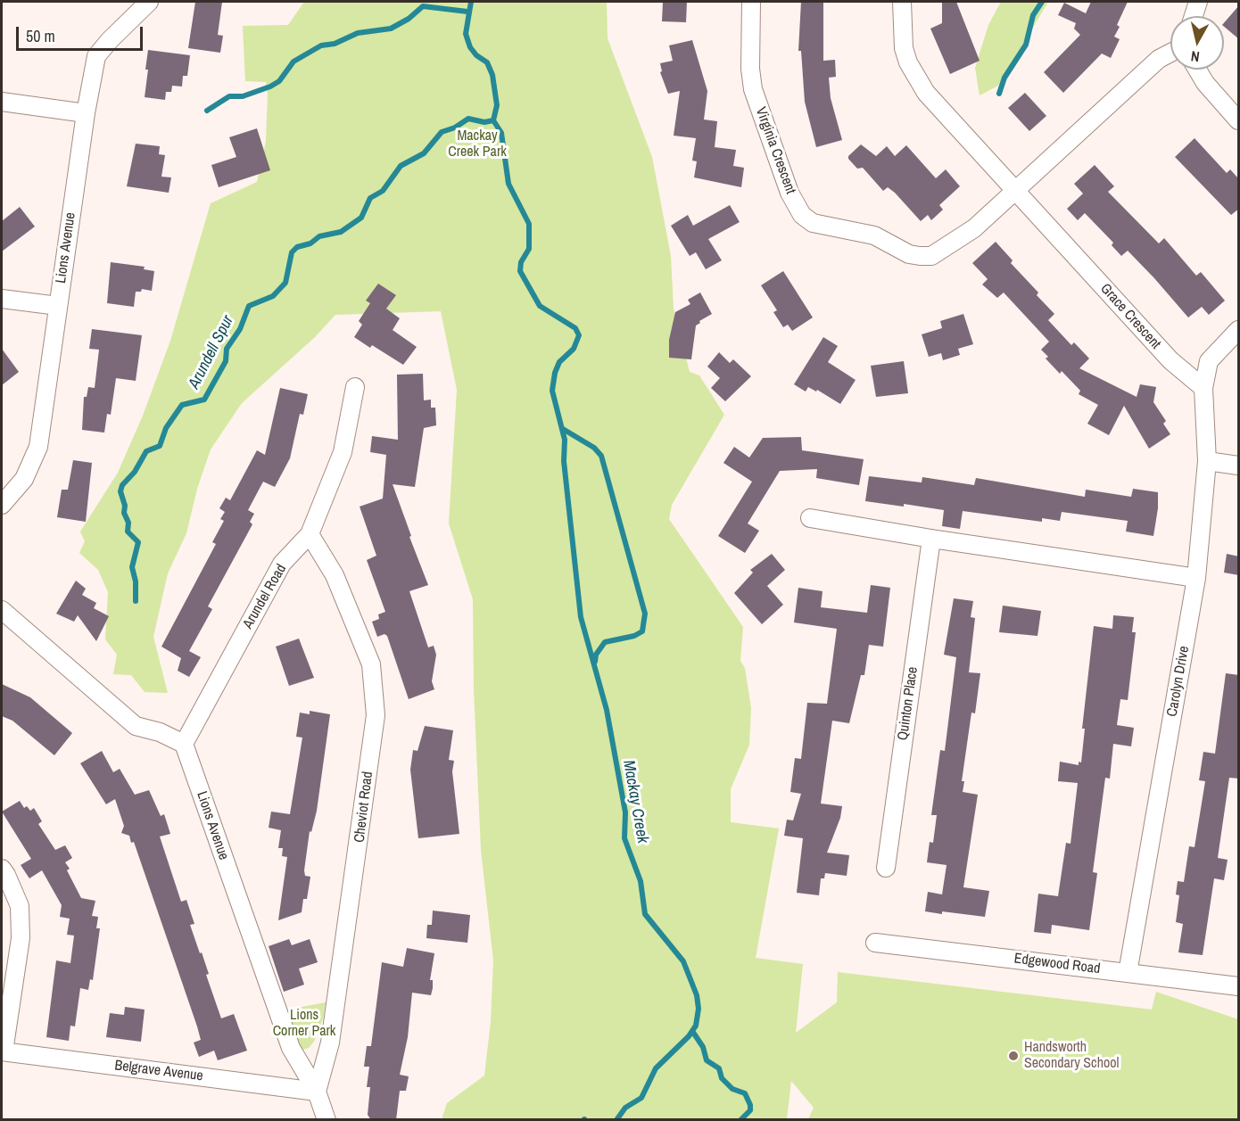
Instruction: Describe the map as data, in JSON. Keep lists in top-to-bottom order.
{
  "streets": {
    "street": [
      "Virginia Crescent",
      "Lions Avenue",
      "Grace Crescent",
      "Arundel Road",
      "Carolyn Drive",
      "Quinton Place",
      "Cheviot Road",
      "Edgewood Road",
      "Belgrave Avenue"
    ]
  },
  "crossings": [
    ["Virginia Crescent", "Grace Crescent"],
    ["Lions Avenue", "Arundel Road"],
    ["Lions Avenue", "Cheviot Road"],
    ["Lions Avenue", "Belgrave Avenue"],
    ["Grace Crescent", "Carolyn Drive"],
    ["Arundel Road", "Cheviot Road"],
    ["Carolyn Drive", "Edgewood Road"],
    ["Cheviot Road", "Belgrave Avenue"]
  ],
  "water": ["Arundell Spur", "Mackay Creek"],
  "parks": ["Mackay Creek Park", "Lions Corner Park"],
  "places": ["Handsworth Secondary School"],
  "scale_bar": "50 m",
  "north": "bottom"
}
